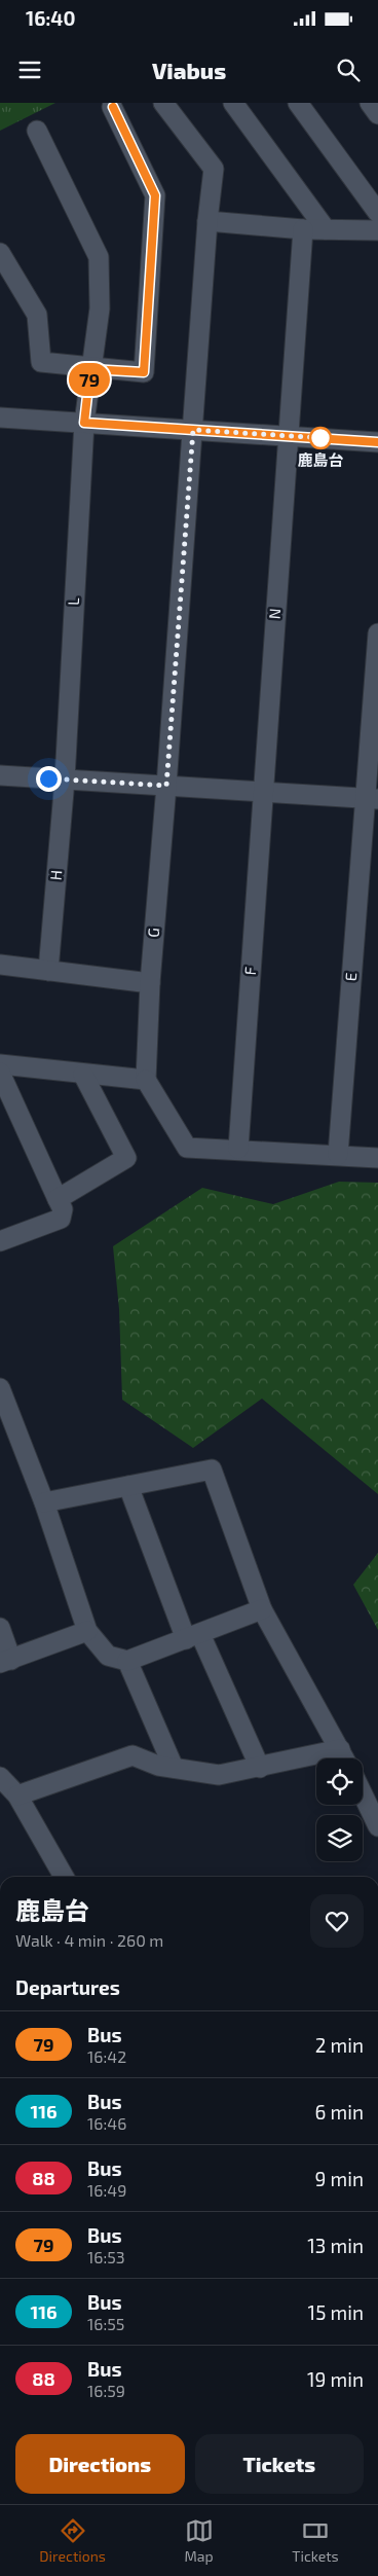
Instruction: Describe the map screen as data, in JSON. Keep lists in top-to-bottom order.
{
  "streets": {
    "street": [
      "L",
      "N",
      "H",
      "G",
      "F",
      "E"
    ]
  },
  "crossings": [
    ["L", "H"],
    ["N", "F"]
  ],
  "places": ["鹿島台"],
  "lines": ["bus line 79"],
  "page": {
    "status": "16:40",
    "header": "Viabus",
    "on_map": "79",
    "heading": [
      ["鹿島台", "Walk · 4 min · 260 m"],
      "Departures"
    ],
    "list": [
      {
        "mark": "79",
        "name": "Bus",
        "note": "16:42",
        "value": "2 min"
      },
      {
        "mark": "116",
        "name": "Bus",
        "note": "16:46",
        "value": "6 min"
      },
      {
        "mark": "88",
        "name": "Bus",
        "note": "16:49",
        "value": "9 min"
      },
      {
        "mark": "79",
        "name": "Bus",
        "note": "16:53",
        "value": "13 min"
      },
      {
        "mark": "116",
        "name": "Bus",
        "note": "16:55",
        "value": "15 min"
      },
      {
        "mark": "88",
        "name": "Bus",
        "note": "16:59",
        "value": "19 min"
      }
    ],
    "buttons": ["Directions", "Tickets"],
    "tabs": ["Directions", "Map", "Tickets"]
  }
}
